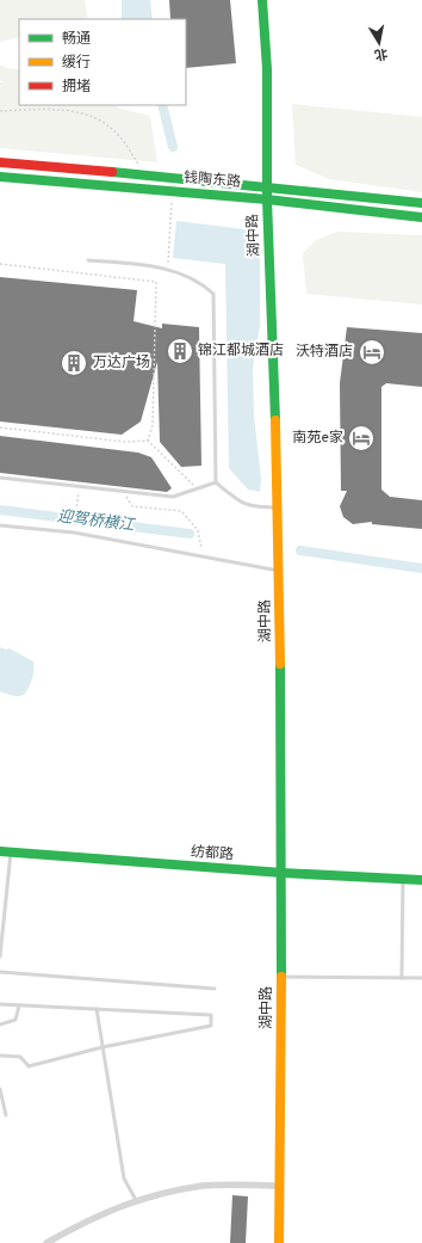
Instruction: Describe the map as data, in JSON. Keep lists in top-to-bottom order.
{
  "streets": {
    "street": ["钱陶东路", "湖中路", "纺都路"]
  },
  "crossings": [
    ["钱陶东路", "湖中路"],
    ["湖中路", "纺都路"]
  ],
  "water": ["迎驾桥横江"],
  "places": {
    "building": ["锦江都城酒店", "万达广场"],
    "hotel": ["沃特酒店", "南苑e家"]
  },
  "legend": ["畅通", "缓行", "拥堵"],
  "north": "bottom"
}
